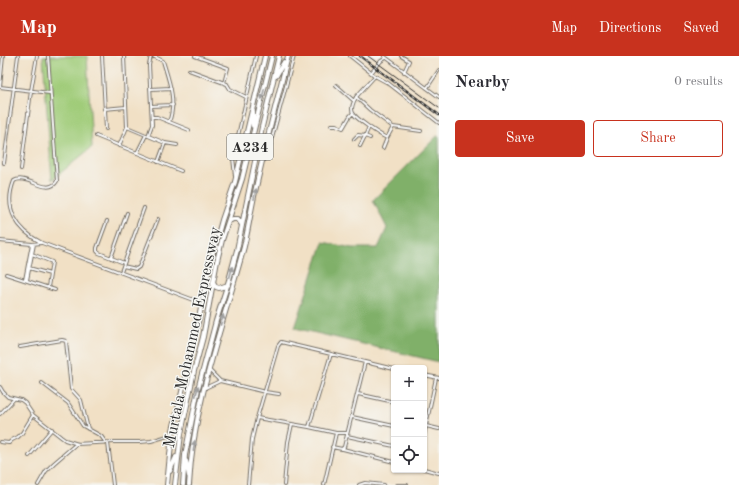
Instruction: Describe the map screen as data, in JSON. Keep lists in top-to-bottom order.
{
  "streets": {
    "highway": ["A234", "Murtala Mohammed Expressway"]
  },
  "page": {
    "header": "Map",
    "nav": ["Map", "Directions", "Saved"],
    "heading": ["Nearby", "0 results"],
    "buttons": ["Save", "Share"],
    "map_buttons": ["+", "−"]
  }
}
